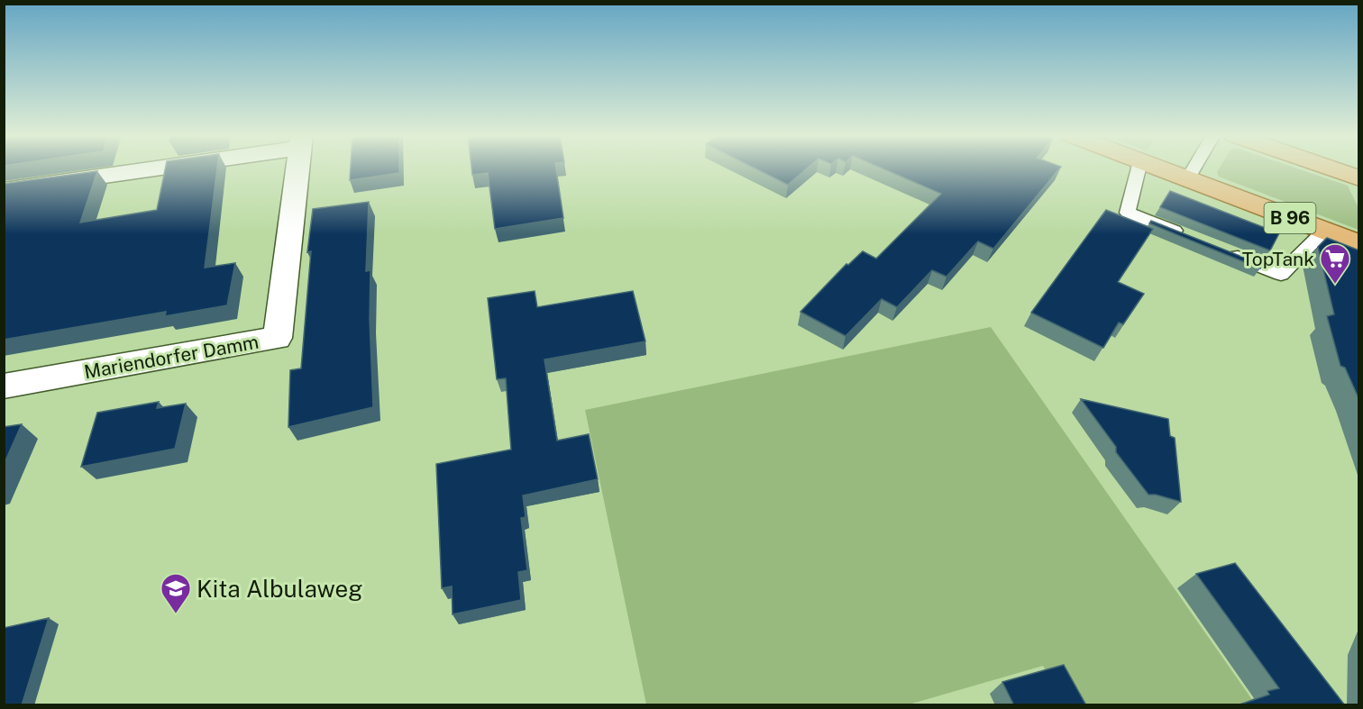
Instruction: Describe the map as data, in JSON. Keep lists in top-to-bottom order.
{
  "streets": {
    "main road": ["B 96"],
    "street": ["Mariendorfer Damm"]
  },
  "places": {
    "supermarket": ["TopTank"],
    "school or university": ["Kita Albulaweg"]
  }
}
